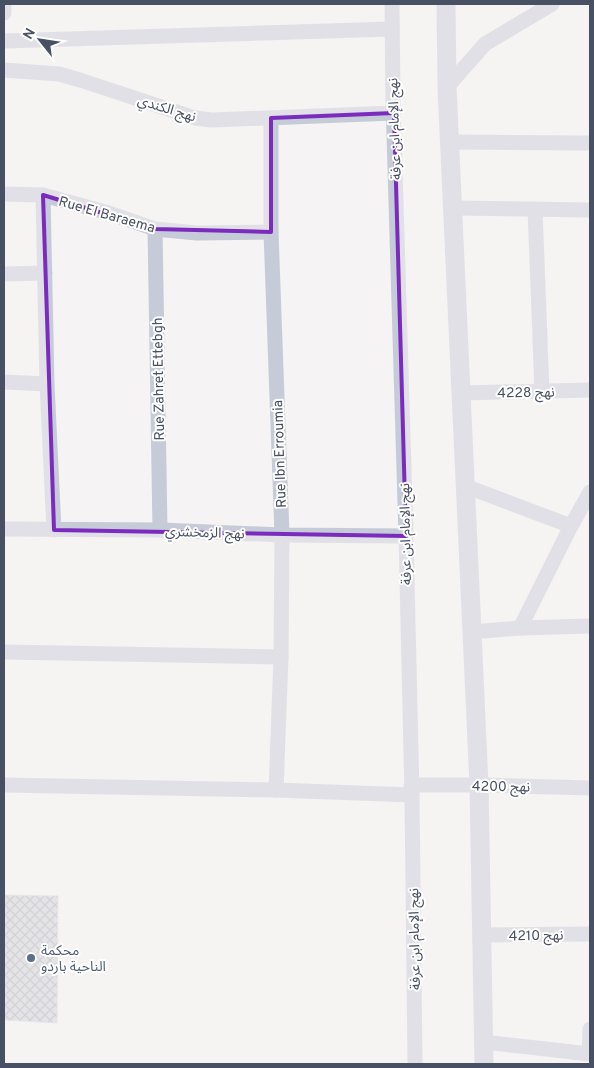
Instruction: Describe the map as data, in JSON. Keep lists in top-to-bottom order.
{
  "streets": {
    "street": [
      "نهج الكندي",
      "نهج الإمام ابن عرفة",
      "Rue El Baraema",
      "Rue Zahret Ettebgh",
      "نهج 4228",
      "Rue Ibn Erroumia",
      "نهج الزمخشري",
      "نهج 4200",
      "نهج 4210"
    ]
  },
  "crossings": [
    ["نهج الكندي", "نهج الإمام ابن عرفة"],
    ["نهج الكندي", "Rue Ibn Erroumia"],
    ["نهج الإمام ابن عرفة", "نهج الزمخشري"],
    ["نهج الإمام ابن عرفة", "نهج 4200"],
    ["Rue El Baraema", "Rue Zahret Ettebgh"],
    ["Rue El Baraema", "Rue Ibn Erroumia"],
    ["Rue Zahret Ettebgh", "نهج الزمخشري"],
    ["Rue Ibn Erroumia", "نهج الزمخشري"],
    ["Rue Ibn Erroumia", "نهج 4200"]
  ],
  "places": ["محكمة الناحية باردو"],
  "north": "top left"
}
